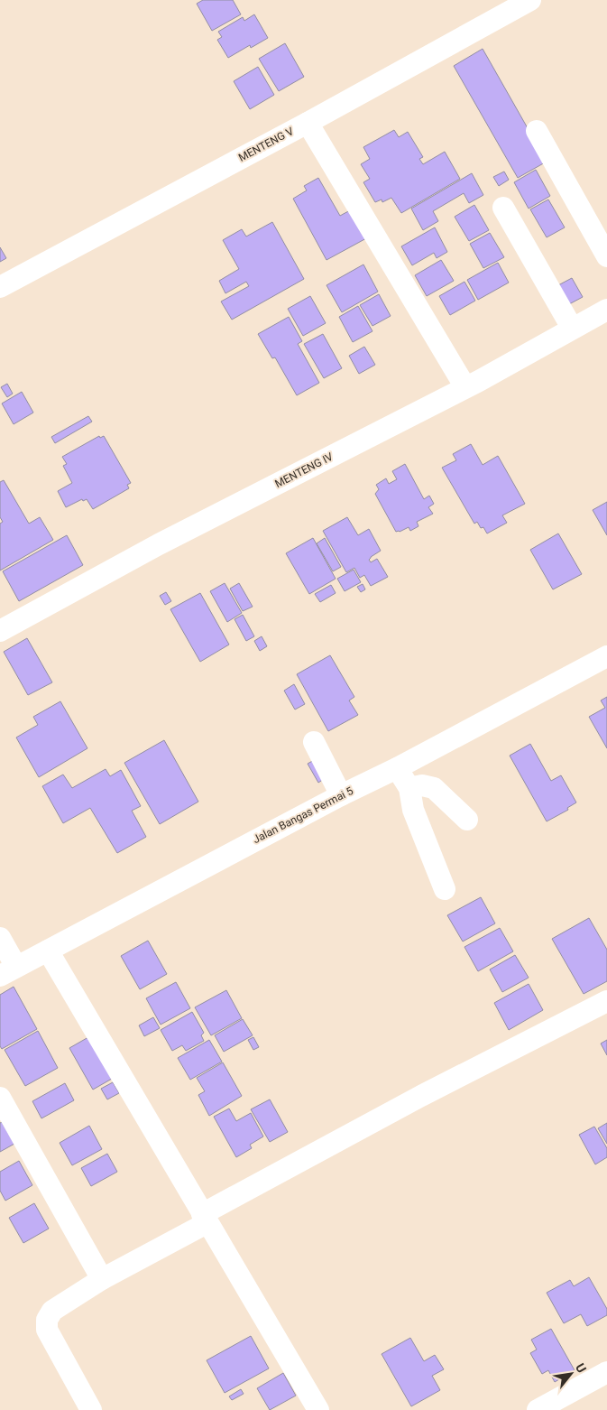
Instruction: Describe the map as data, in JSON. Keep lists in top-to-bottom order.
{
  "streets": {
    "street": ["MENTENG V", "MENTENG IV", "Jalan Bangas Permai 5"]
  },
  "north": "top right"
}
